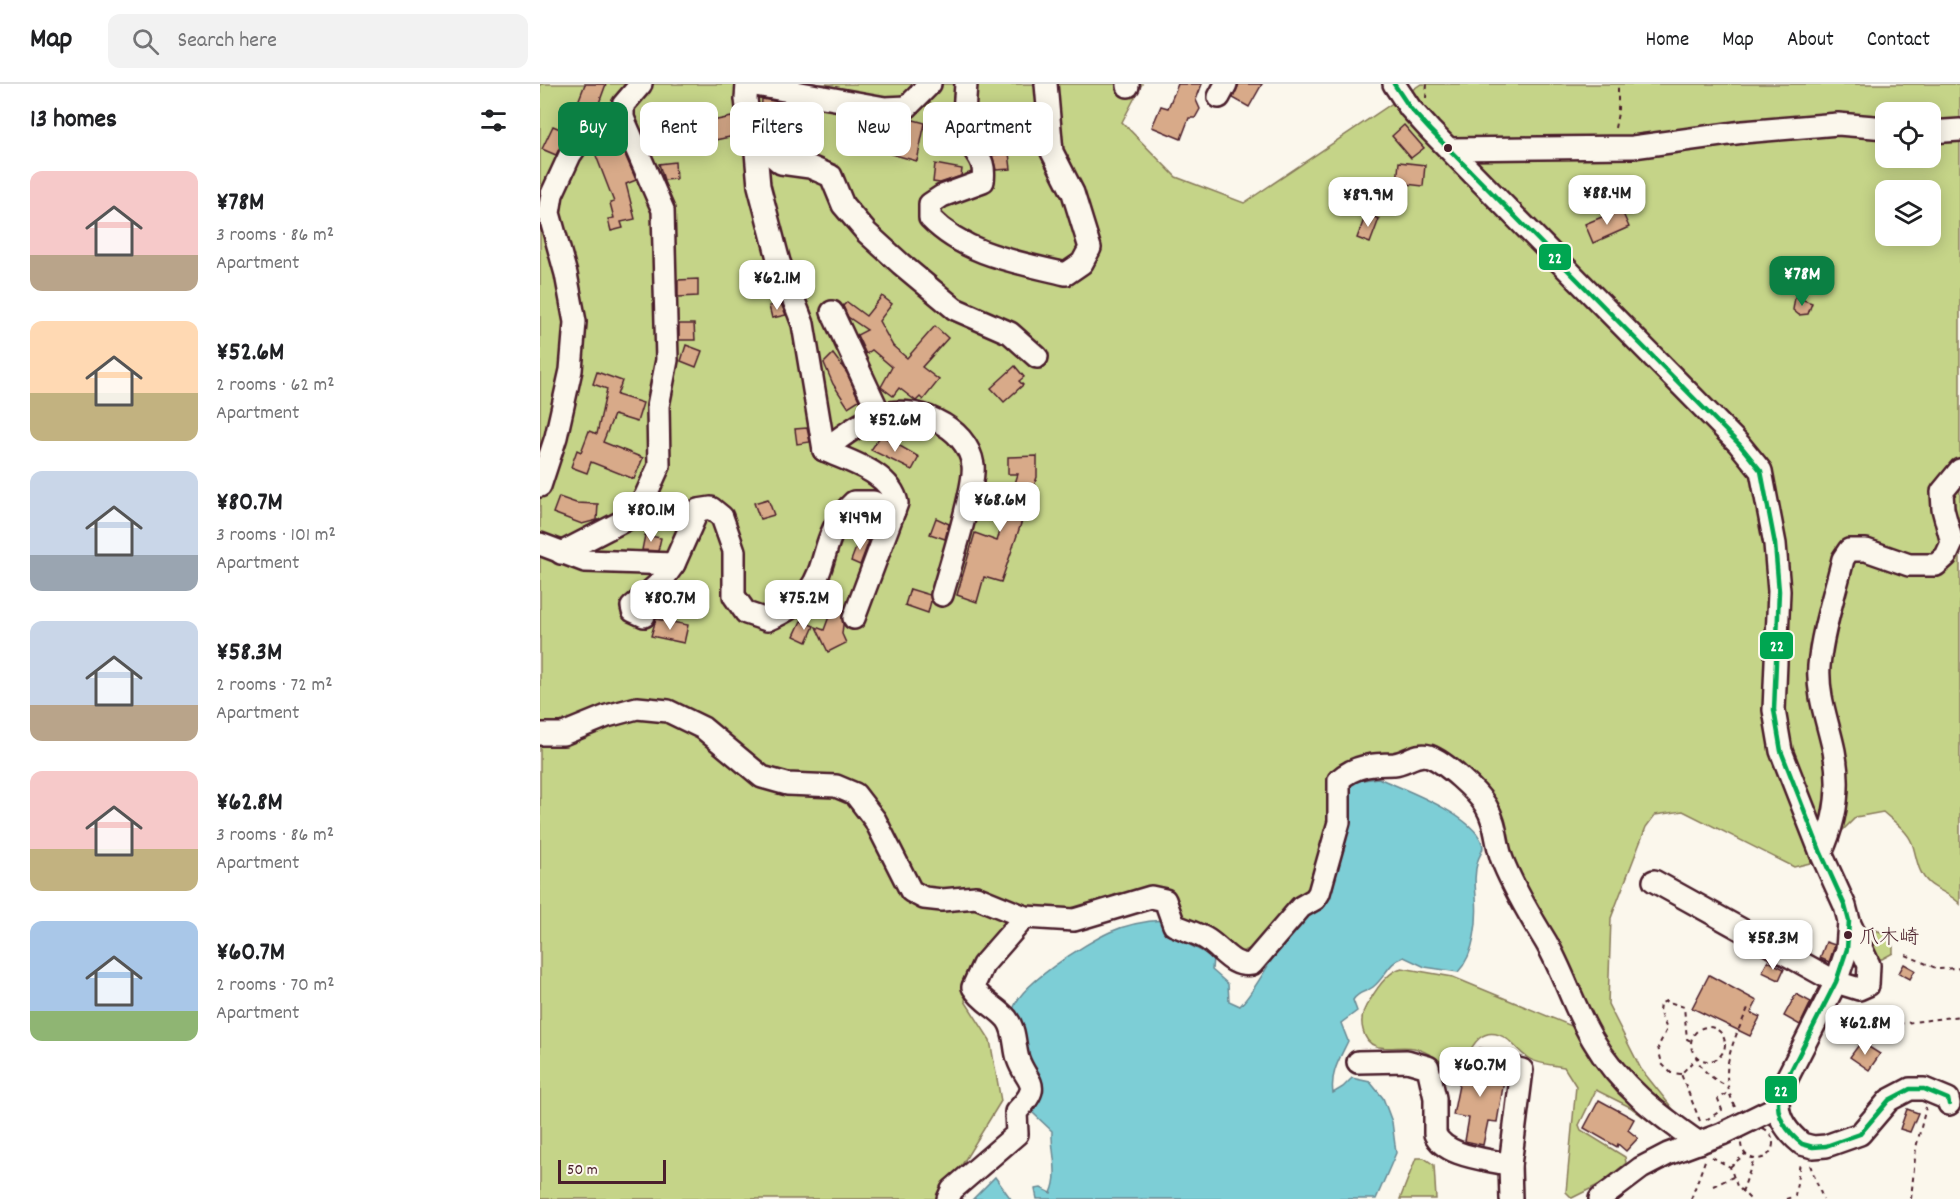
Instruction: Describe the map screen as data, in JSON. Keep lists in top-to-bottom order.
{
  "places": ["爪木崎"],
  "lines": ["transit line 22"],
  "scale_bar": "50 m",
  "page": {
    "header": "Map",
    "search": "Search here",
    "nav": [
      "Home",
      "Map",
      "About",
      "Contact"
    ],
    "heading": "13 homes",
    "chip": [
      "Buy",
      "Rent",
      "Filters",
      "New",
      "Apartment"
    ],
    "list": [
      {
        "name": "¥78M",
        "note": "3 rooms · 86 m² · Apartment"
      },
      {
        "name": "¥52.6M",
        "note": "2 rooms · 62 m² · Apartment"
      },
      {
        "name": "¥80.7M",
        "note": "3 rooms · 101 m² · Apartment"
      },
      {
        "name": "¥58.3M",
        "note": "2 rooms · 72 m² · Apartment"
      },
      {
        "name": "¥62.8M",
        "note": "3 rooms · 86 m² · Apartment"
      },
      {
        "name": "¥60.7M",
        "note": "2 rooms · 70 m² · Apartment"
      }
    ],
    "price": [
      "¥88.4M",
      "¥89.9M",
      "¥78M",
      "¥62.1M",
      "¥52.6M",
      "¥68.6M",
      "¥80.1M",
      "¥149M",
      "¥80.7M",
      "¥75.2M",
      "¥58.3M",
      "¥62.8M",
      "¥60.7M"
    ],
    "scale": "50 m"
  }
}
